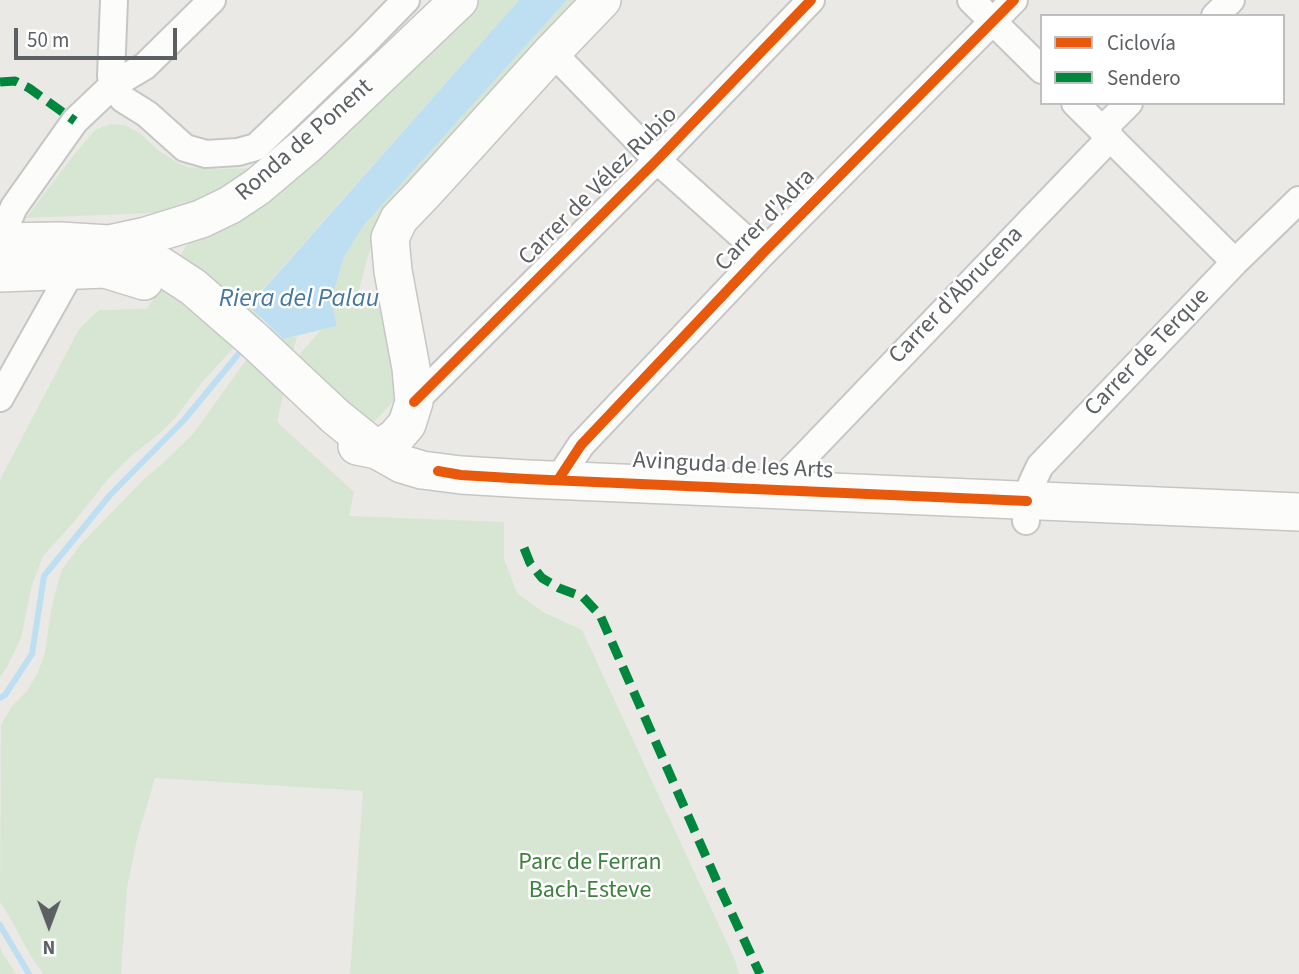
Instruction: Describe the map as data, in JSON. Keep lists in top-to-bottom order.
{
  "streets": {
    "main road": ["Ronda de Ponent", "Avinguda de les Arts"],
    "street": [
      "Carrer de Vélez Rubio",
      "Carrer d'Adra",
      "Carrer d'Abrucena",
      "Carrer de Terque"
    ]
  },
  "crossings": [
    ["Carrer de Vélez Rubio", "Avinguda de les Arts"],
    ["Carrer d'Adra", "Avinguda de les Arts"],
    ["Carrer d'Abrucena", "Avinguda de les Arts"],
    ["Carrer de Terque", "Avinguda de les Arts"]
  ],
  "water": ["Riera del Palau"],
  "parks": ["Parc de Ferran Bach-Esteve"],
  "legend": ["Ciclovía", "Sendero"],
  "scale_bar": "50 m",
  "north": "bottom"
}
